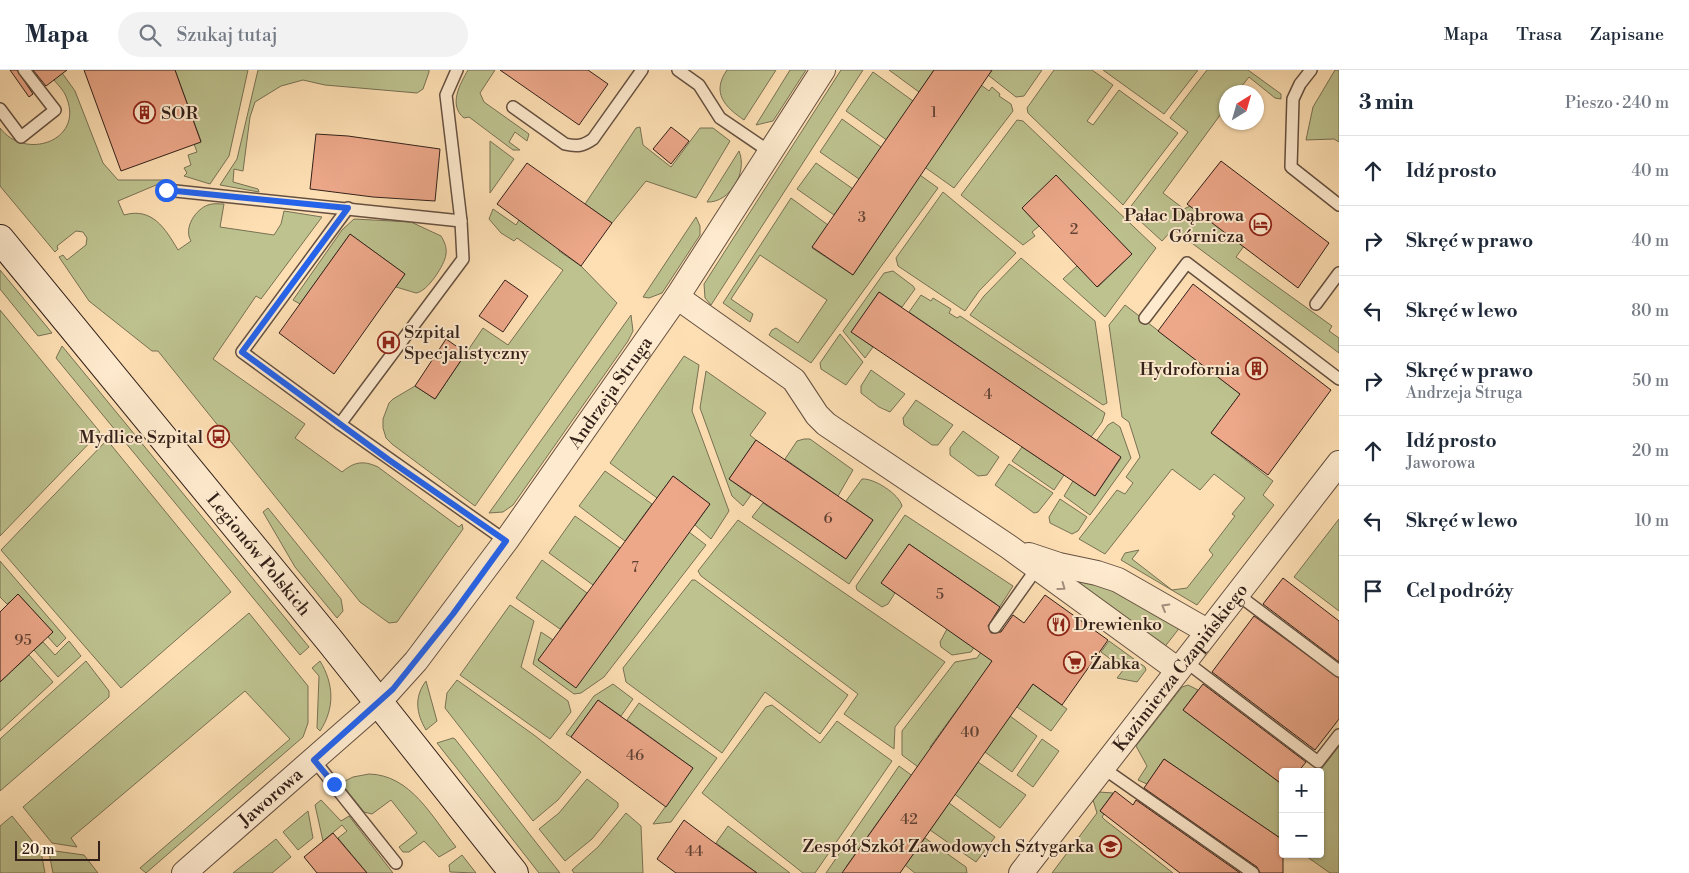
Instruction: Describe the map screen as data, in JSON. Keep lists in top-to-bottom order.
{
  "streets": {
    "street": [
      "Andrzeja Struga",
      "Legionów Polskich",
      "Kazimierza Czapińskiego",
      "Jaworowa"
    ]
  },
  "crossings": [
    ["Andrzeja Struga", "Legionów Polskich"],
    ["Andrzeja Struga", "Jaworowa"],
    ["Legionów Polskich", "Jaworowa"]
  ],
  "places": {
    "building": ["SOR", "Hydrofornia"],
    "hotel": ["Pałac Dąbrowa Górnicza"],
    "hospital": ["Szpital Specjalistyczny"],
    "bus stop": ["Mydlice Szpital"],
    "restaurant": ["Drewienko"],
    "supermarket": ["Żabka"],
    "school or university": ["Zespół Szkół Zawodowych Sztygarka"]
  },
  "house_numbers": [
    "1",
    "3",
    "2",
    "4",
    "6",
    "7",
    "5",
    "95",
    "40",
    "46",
    "42",
    "44"
  ],
  "scale_bar": "20 m",
  "north": "top right",
  "page": {
    "header": "Mapa",
    "search": "Szukaj tutaj",
    "nav": ["Mapa", "Trasa", "Zapisane"],
    "heading": ["3 min", "Pieszo · 240 m"],
    "list": [
      ["Idź prosto", "40 m"],
      ["Skręć w prawo", "40 m"],
      ["Skręć w lewo", "80 m"],
      ["Skręć w prawo", "Andrzeja Struga", "50 m"],
      ["Idź prosto", "Jaworowa", "20 m"],
      ["Skręć w lewo", "10 m"],
      "Cel podróży"
    ],
    "map_buttons": ["+", "−"],
    "scale": "20 m"
  }
}
